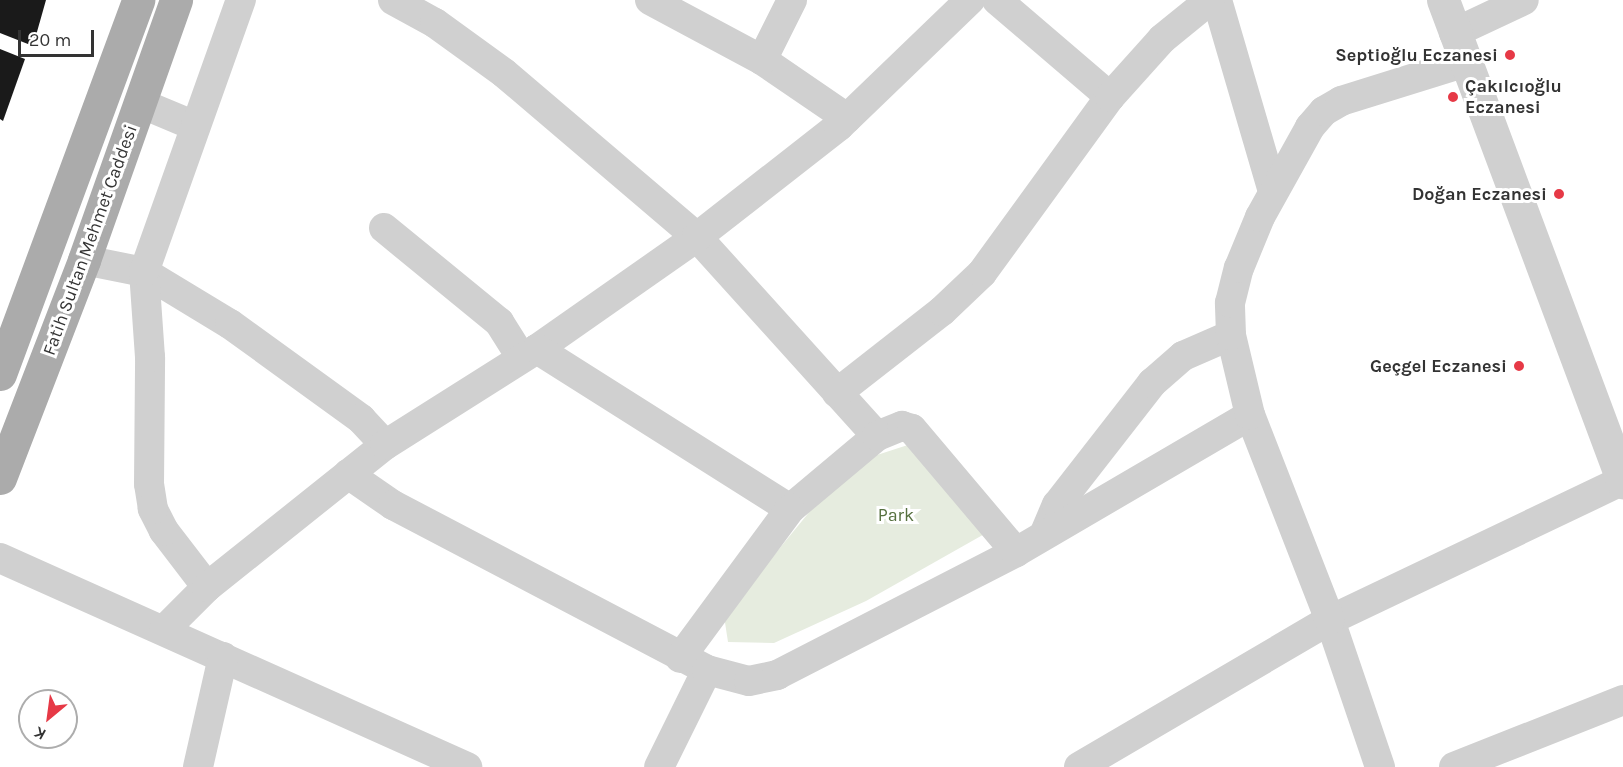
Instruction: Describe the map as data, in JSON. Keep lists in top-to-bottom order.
{
  "streets": {
    "main road": ["Fatih Sultan Mehmet Caddesi"]
  },
  "parks": ["Park"],
  "places": [
    "Septioğlu Eczanesi",
    "Çakılcıoğlu Eczanesi",
    "Doğan Eczanesi",
    "Geçgel Eczanesi"
  ],
  "scale_bar": "20 m",
  "north": "bottom left"
}
